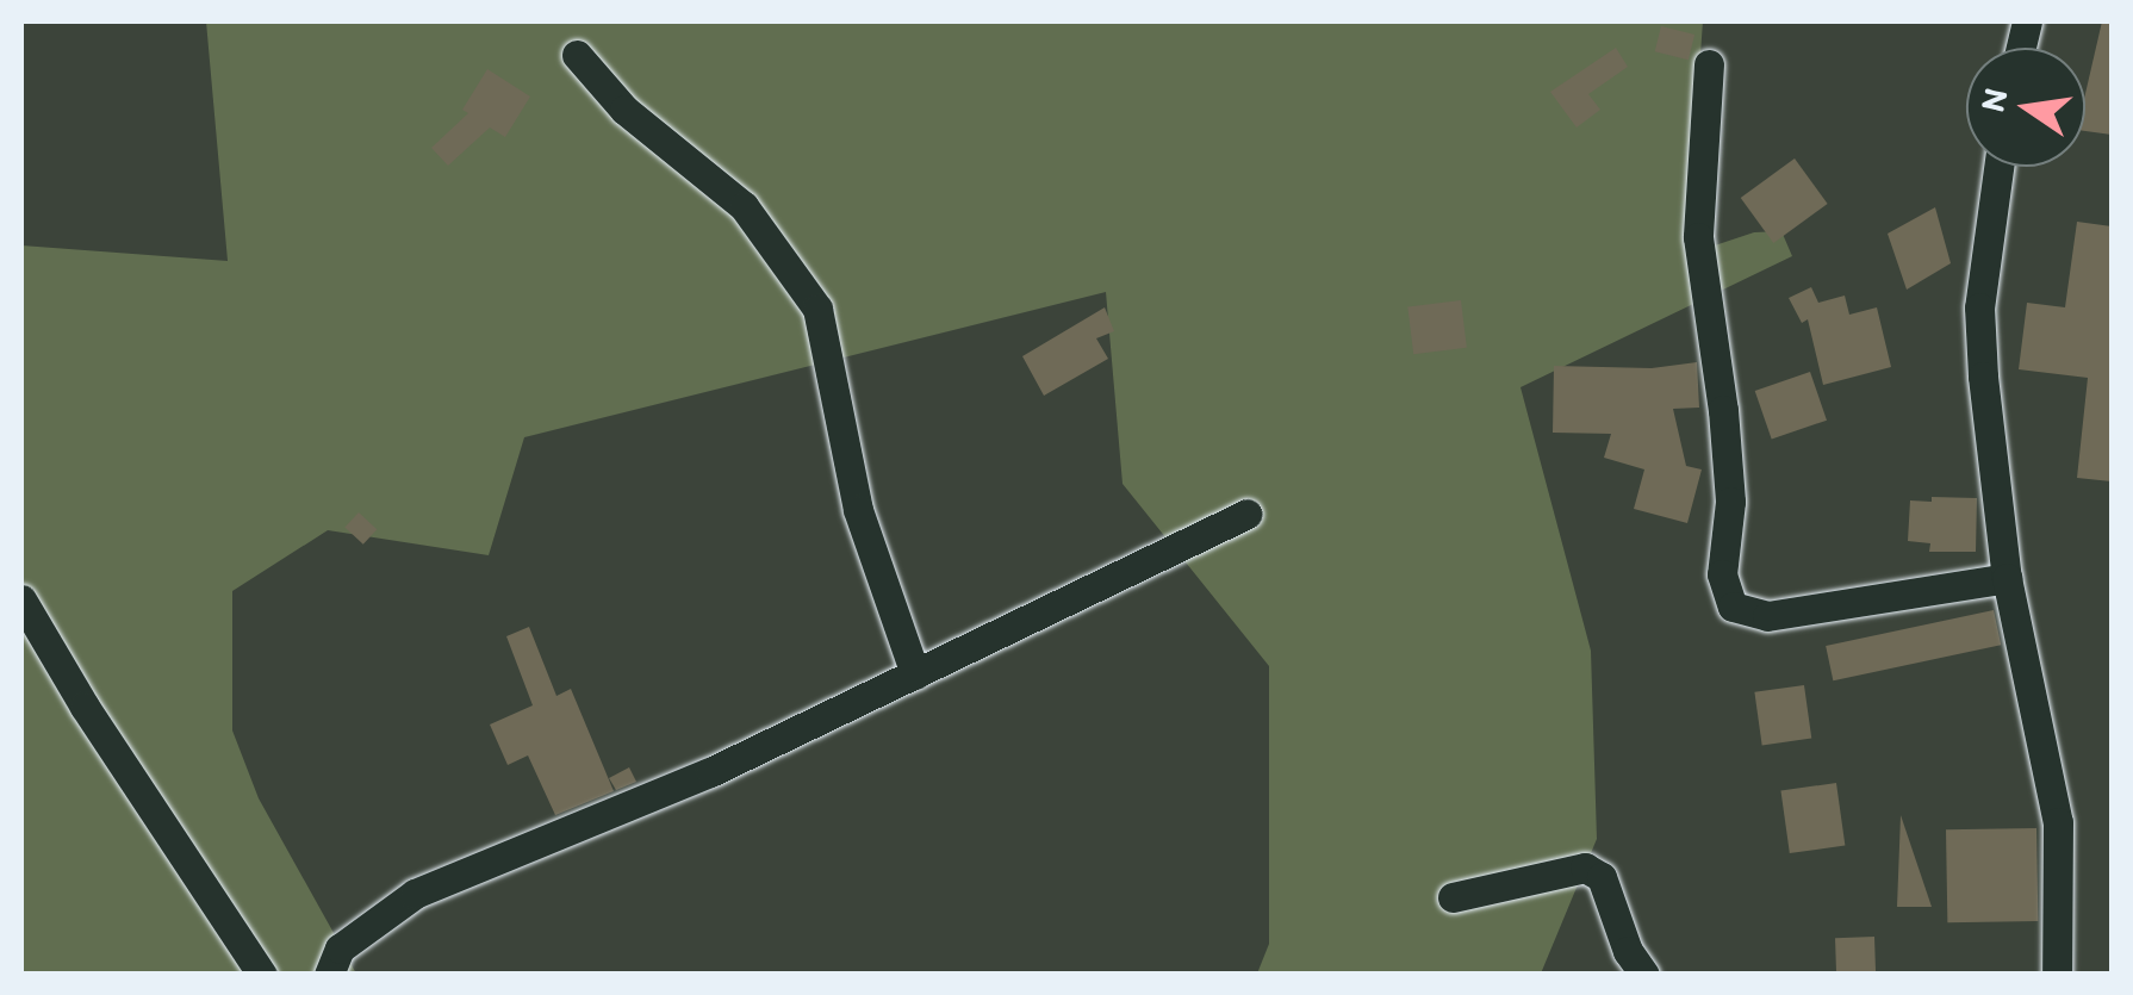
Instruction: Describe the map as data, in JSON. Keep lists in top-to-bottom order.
{
  "north": "left"
}
